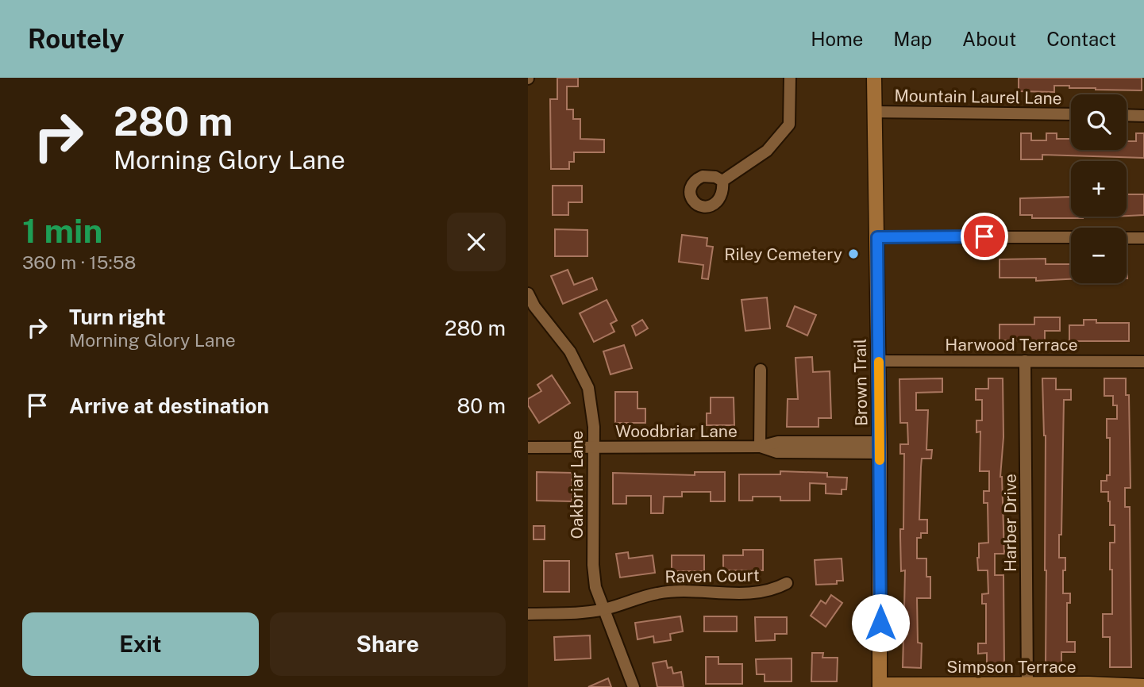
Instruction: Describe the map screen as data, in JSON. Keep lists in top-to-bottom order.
{
  "streets": {
    "street": [
      "Mountain Laurel Lane",
      "Harwood Terrace",
      "Brown Trail",
      "Woodbriar Lane",
      "Oakbriar Lane",
      "Harber Drive",
      "Raven Court",
      "Simpson Terrace"
    ]
  },
  "crossings": [
    ["Mountain Laurel Lane", "Brown Trail"],
    ["Harwood Terrace", "Brown Trail"],
    ["Harwood Terrace", "Harber Drive"],
    ["Brown Trail", "Woodbriar Lane"],
    ["Brown Trail", "Simpson Terrace"],
    ["Woodbriar Lane", "Oakbriar Lane"],
    ["Oakbriar Lane", "Raven Court"],
    ["Harber Drive", "Simpson Terrace"]
  ],
  "places": ["Riley Cemetery"],
  "page": {
    "header": "Routely",
    "nav": [
      "Home",
      "Map",
      "About",
      "Contact"
    ],
    "turn": ["280 m", "Morning Glory Lane"],
    "map_buttons": ["+", "−"],
    "heading": ["1 min", "360 m · 15:58"],
    "list": [
      {
        "name": "Turn right",
        "note": "Morning Glory Lane",
        "value": "280 m"
      },
      {
        "name": "Arrive at destination",
        "value": "80 m"
      }
    ],
    "buttons": ["Exit", "Share"]
  }
}
